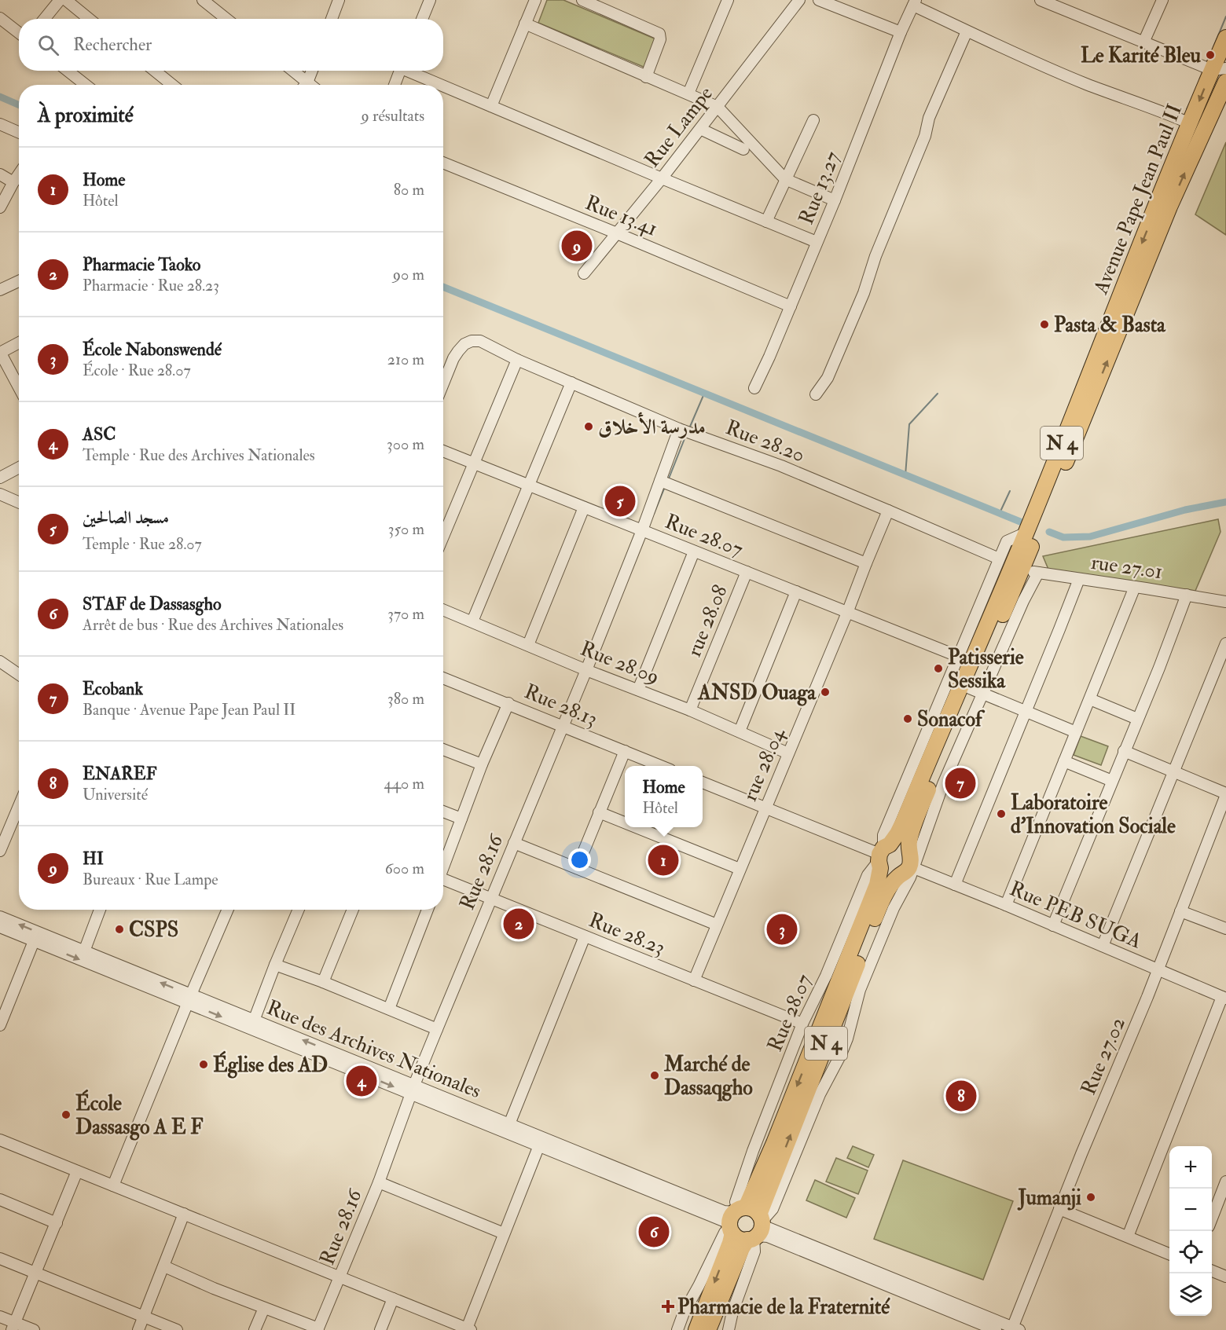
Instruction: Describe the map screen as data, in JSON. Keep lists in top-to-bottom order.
{
  "streets": {
    "highway": ["Avenue Pape Jean Paul II", "N 4"],
    "street": [
      "Rue Lampe",
      "Rue 13.27",
      "Rue 13.41",
      "Rue 28.20",
      "Rue 28.07",
      "rue 27.01",
      "rue 28.08",
      "Rue 28.09",
      "Rue 28.13",
      "rue 28.04",
      "Rue 28.16",
      "Rue PEB SUGA",
      "Rue 28.23",
      "Rue des Archives Nationales",
      "Rue 27.02"
    ]
  },
  "crossings": [
    ["Rue Lampe", "Rue 13.41"],
    ["Rue 13.27", "Rue 13.41"],
    ["Avenue Pape Jean Paul II", "Rue 28.07"],
    ["Avenue Pape Jean Paul II", "rue 27.01"],
    ["Avenue Pape Jean Paul II", "Rue PEB SUGA"],
    ["Avenue Pape Jean Paul II", "Rue des Archives Nationales"],
    ["Rue 28.20", "Rue 28.07"],
    ["Rue 28.20", "rue 28.04"],
    ["Rue 28.20", "Rue 28.16"],
    ["Rue 28.07", "rue 28.08"],
    ["Rue 28.07", "rue 28.04"],
    ["Rue 28.07", "Rue 28.16"],
    ["Rue 28.07", "Rue 28.23"],
    ["Rue 28.07", "Rue des Archives Nationales"],
    ["rue 28.08", "Rue 28.09"],
    ["Rue 28.09", "rue 28.04"],
    ["Rue 28.09", "Rue 28.16"],
    ["Rue 28.13", "Rue 28.16"],
    ["rue 28.04", "Rue 28.23"],
    ["Rue 28.16", "Rue 28.23"],
    ["Rue 28.16", "Rue des Archives Nationales"],
    ["Rue PEB SUGA", "Rue 27.02"]
  ],
  "places": {
    "other": [
      "Le Karité Bleu",
      "Pasta & Basta",
      "مدرسة الأخلاق",
      "Patisserie Sessika",
      "ANSD Ouaga",
      "Sonacof",
      "Laboratoire d'Innovation Sociale",
      "CSPS",
      "Église des AD",
      "Marché de Dassaqgho",
      "École Dassasgo A E F",
      "Jumanji"
    ],
    "health": ["Pharmacie de la Fraternité"]
  },
  "page": {
    "search": "Rechercher",
    "heading": ["À proximité", "9 résultats"],
    "list": [
      {
        "mark": "1",
        "name": "Home",
        "note": "Hôtel",
        "value": "80 m"
      },
      {
        "mark": "2",
        "name": "Pharmacie Taoko",
        "note": "Pharmacie · Rue 28.23",
        "value": "90 m"
      },
      {
        "mark": "3",
        "name": "École Nabonswendé",
        "note": "École · Rue 28.07",
        "value": "210 m"
      },
      {
        "mark": "4",
        "name": "ASC",
        "note": "Temple · Rue des Archives Nationales",
        "value": "300 m"
      },
      {
        "mark": "5",
        "name": "مسجد الصالحين",
        "note": "Temple · Rue 28.07",
        "value": "350 m"
      },
      {
        "mark": "6",
        "name": "STAF de Dassasgho",
        "note": "Arrêt de bus · Rue des Archives Nationales",
        "value": "370 m"
      },
      {
        "mark": "7",
        "name": "Ecobank",
        "note": "Banque · Avenue Pape Jean Paul II",
        "value": "380 m"
      },
      {
        "mark": "8",
        "name": "ENAREF",
        "note": "Université",
        "value": "440 m"
      },
      {
        "mark": "9",
        "name": "HI",
        "note": "Bureaux · Rue Lampe",
        "value": "600 m"
      }
    ],
    "pins": [
      "9",
      "5",
      "7",
      "1",
      "2",
      "3",
      "4",
      "8",
      "6"
    ],
    "popup": ["Home", "Hôtel"],
    "map_buttons": ["+", "−"]
  }
}
